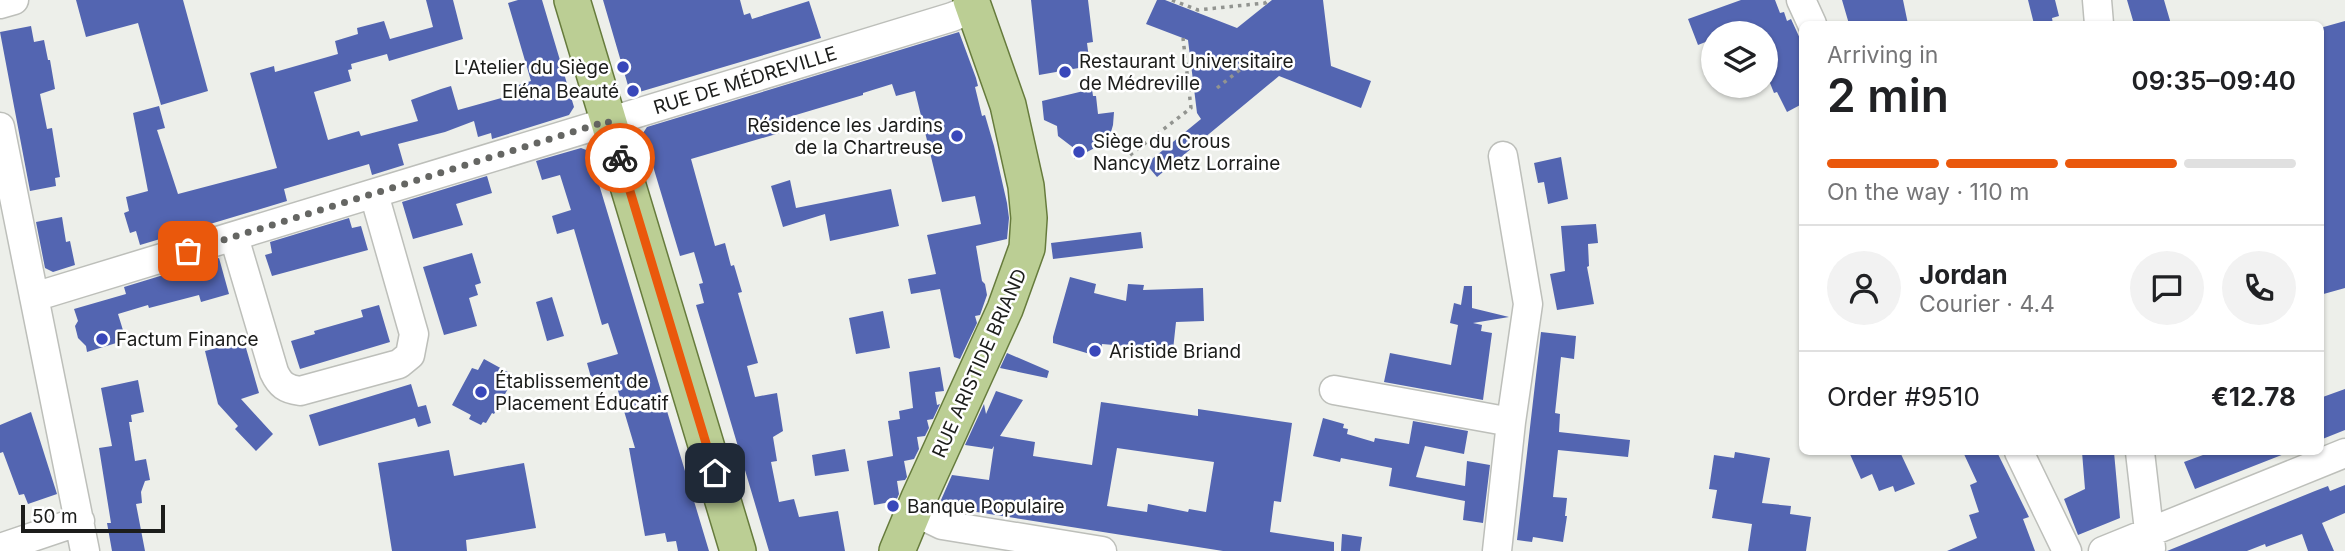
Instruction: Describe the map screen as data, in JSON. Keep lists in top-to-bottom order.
{
  "streets": {
    "main road": ["RUE ARISTIDE BRIAND"],
    "street": ["RUE DE MÉDREVILLE"]
  },
  "crossings": [
    ["RUE DE MÉDREVILLE", "RUE ARISTIDE BRIAND"]
  ],
  "places": [
    "L'Atelier du Siège",
    "Restaurant Universitaire de Médreville",
    "Eléna Beauté",
    "Résidence les Jardins de la Chartreuse",
    "Siège du Crous Nancy Metz Lorraine",
    "Factum Finance",
    "Aristide Briand",
    "Établissement de Placement Éducatif",
    "Banque Populaire"
  ],
  "scale_bar": "50 m",
  "page": {
    "heading": ["2 min", "Arriving in", "09:35–09:40"],
    "panel": [
      "Jordan",
      "Courier · 4.4",
      "Order #9510",
      "€12.78"
    ],
    "bar": "On the way · 110 m",
    "scale": "50 m"
  }
}
